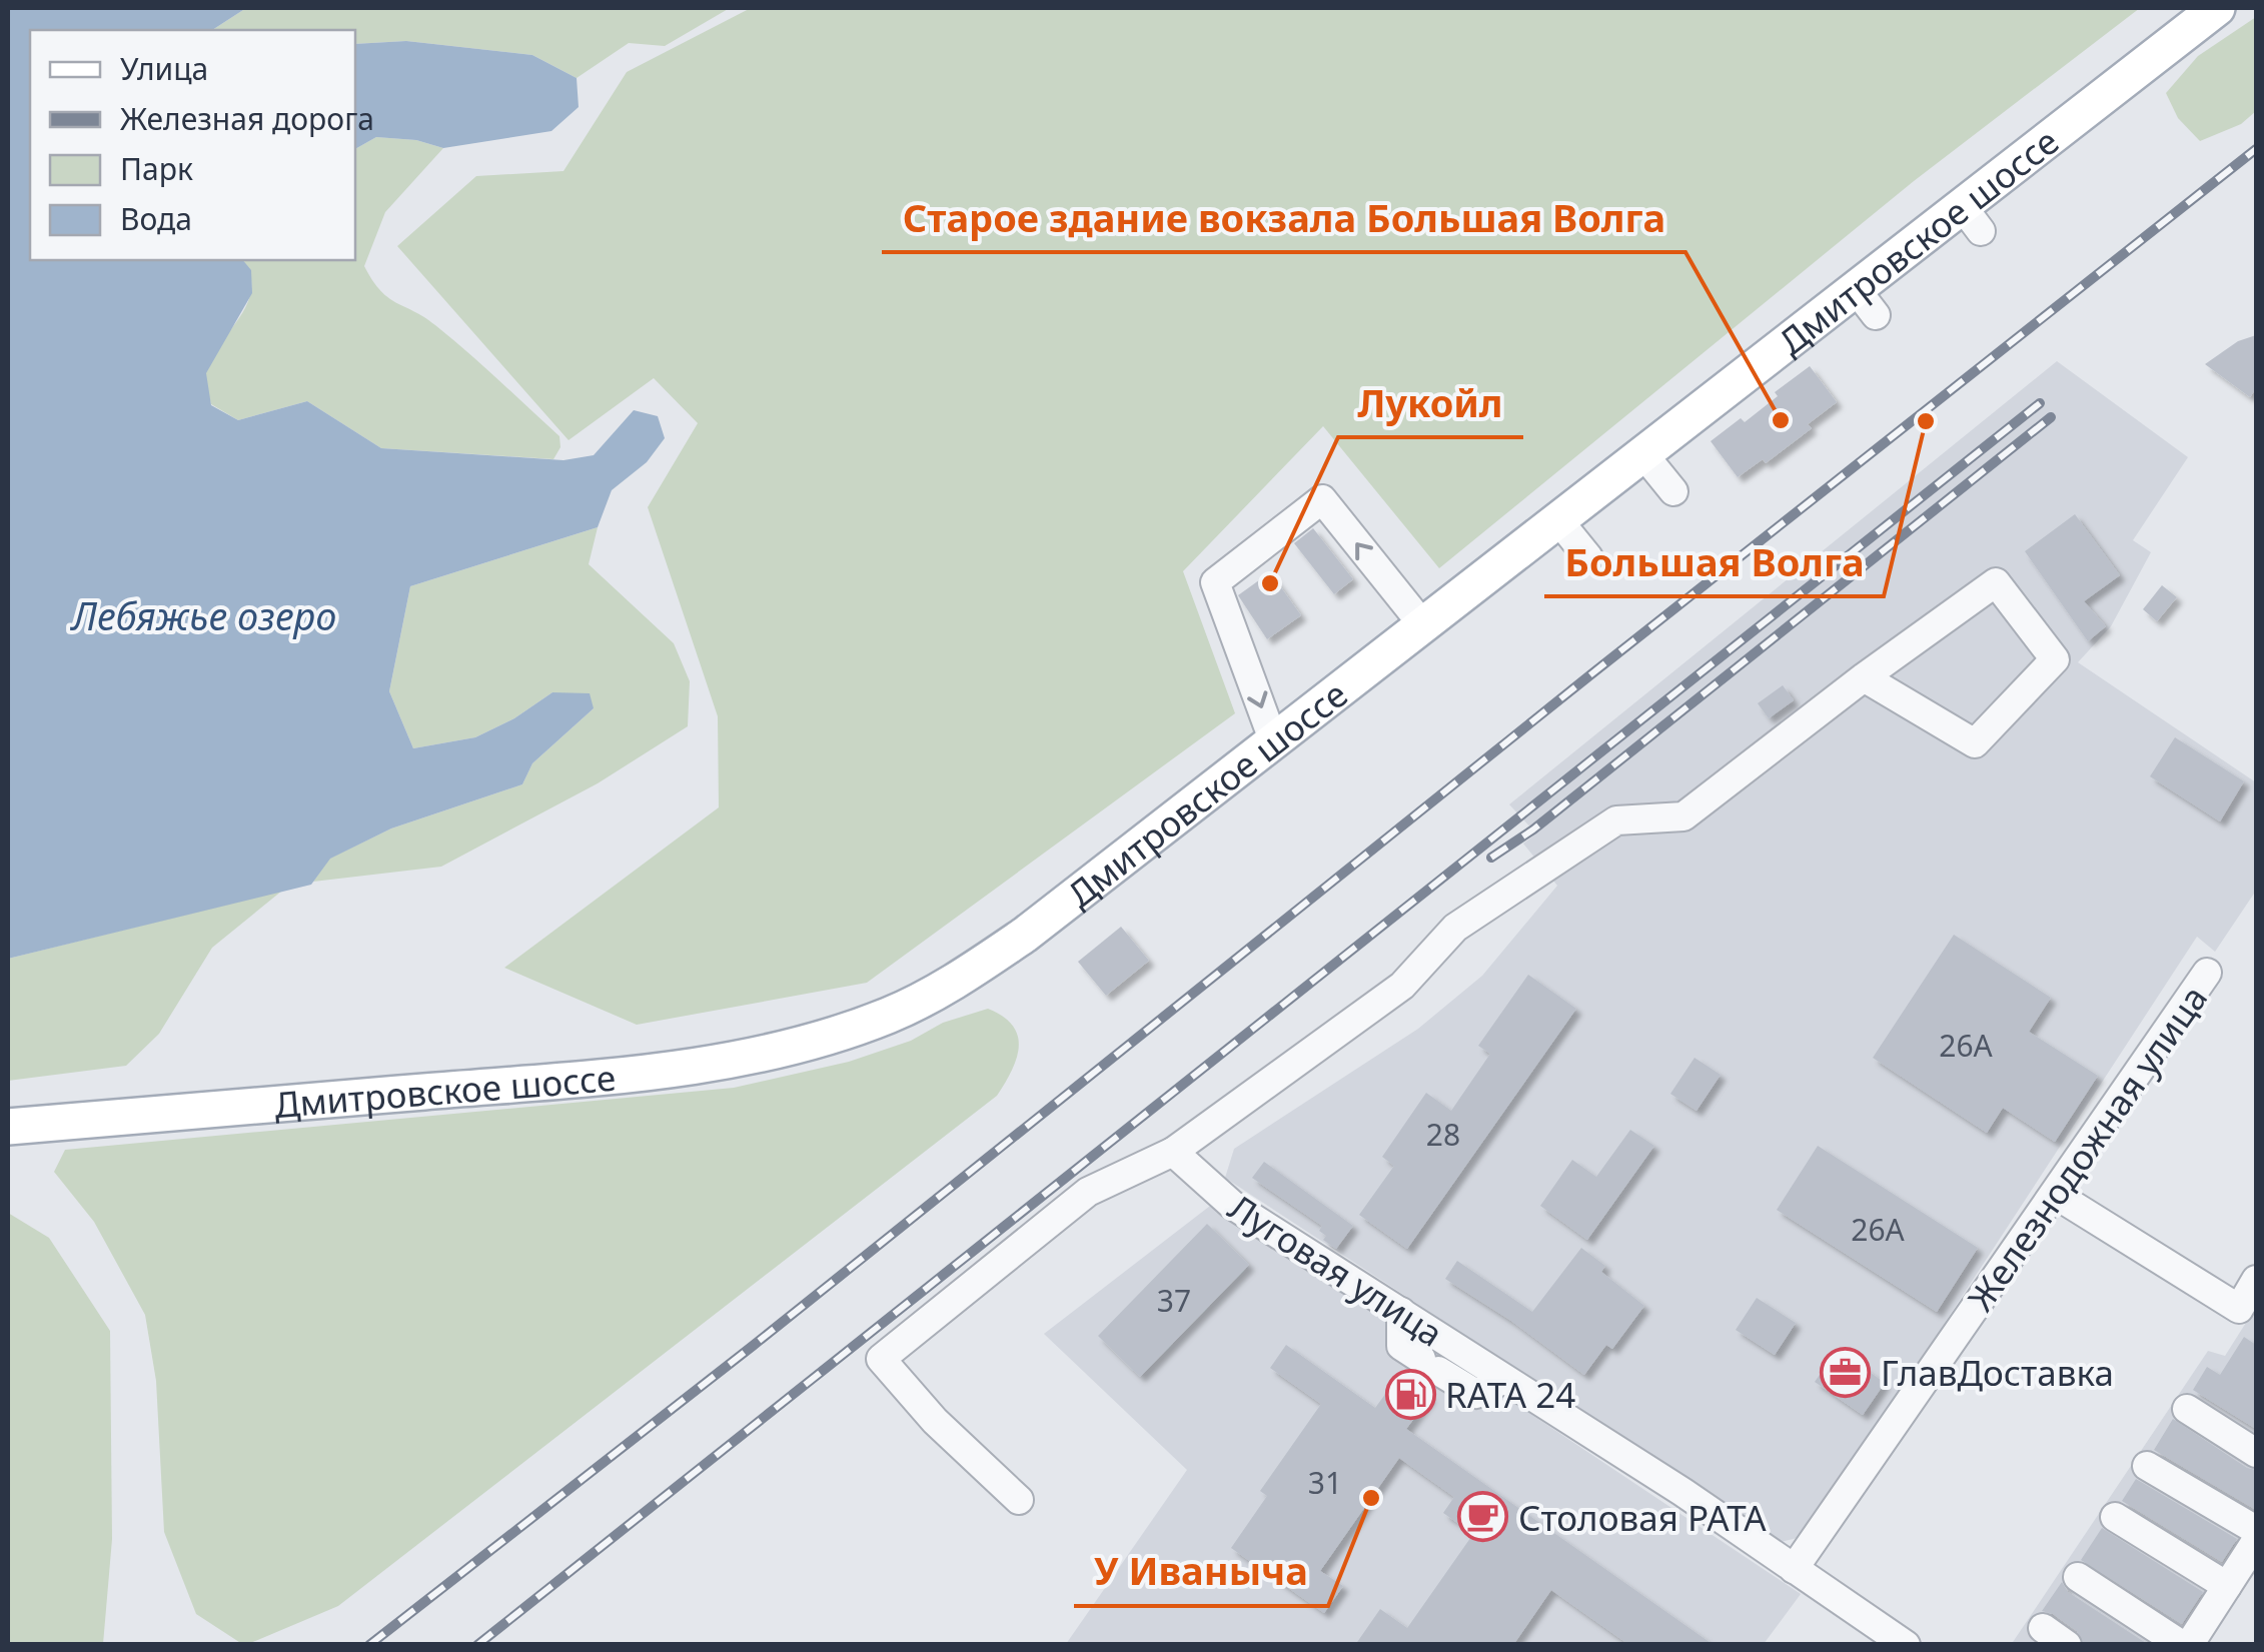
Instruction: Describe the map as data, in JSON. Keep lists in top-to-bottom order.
{
  "streets": {
    "main road": ["Дмитровское шоссе"],
    "street": ["Железнодожная улица", "Луговая улица"]
  },
  "crossings": [
    ["Железнодожная улица", "Луговая улица"]
  ],
  "water": ["Лебяжье озеро"],
  "places": {
    "other": [
      "Старое здание вокзала Большая Волга",
      "Большая Волга",
      "Лукойл",
      "У Иваныча"
    ],
    "office": ["ГлавДоставка"],
    "fuel station": ["RATA 24"],
    "cafe": ["Столовая РАТА"]
  },
  "house_numbers": [
    "26А",
    "28",
    "26А",
    "37",
    "31"
  ],
  "legend": [
    "Улица",
    "Железная дорога",
    "Парк",
    "Вода"
  ]
}
